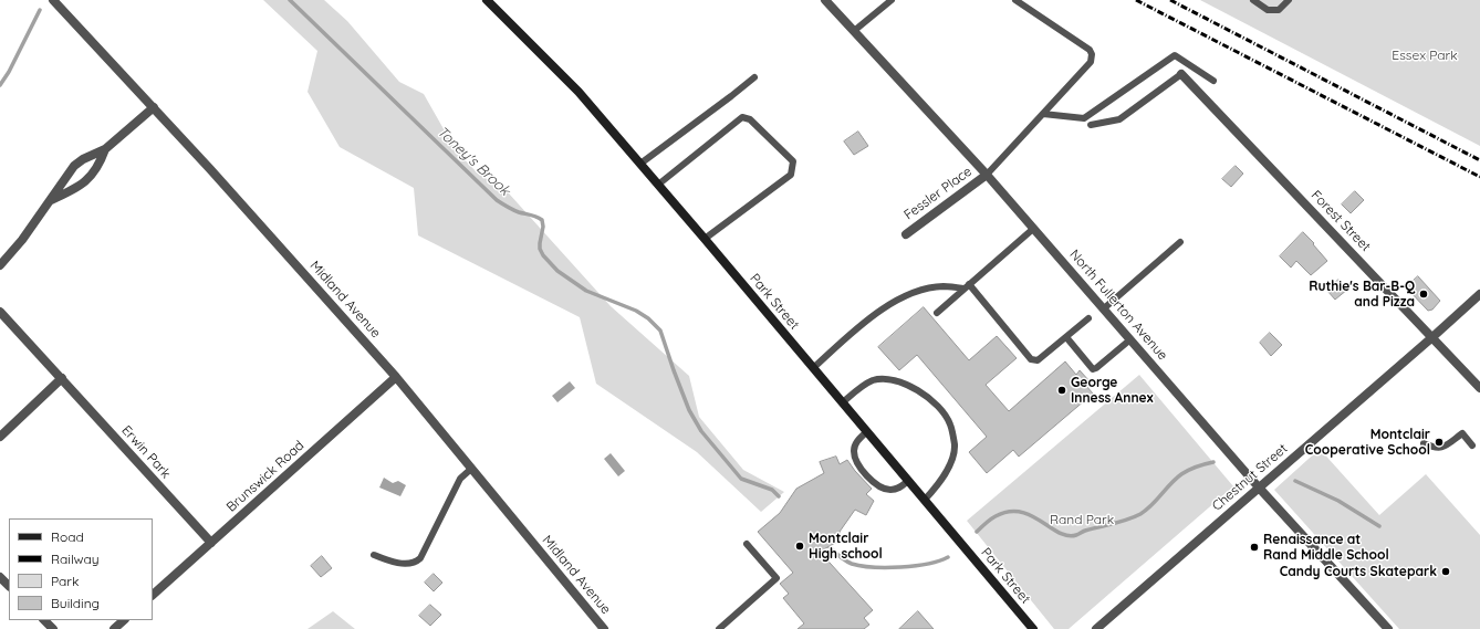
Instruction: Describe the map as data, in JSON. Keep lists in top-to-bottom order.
{
  "streets": {
    "street": [
      "Fessler Place",
      "Forest Street",
      "Midland Avenue",
      "Park Street",
      "North Fullerton Avenue",
      "Erwin Park",
      "Brunswick Road",
      "Chestnut Street"
    ]
  },
  "crossings": [
    ["Fessler Place", "North Fullerton Avenue"],
    ["Forest Street", "Chestnut Street"],
    ["Midland Avenue", "Brunswick Road"],
    ["North Fullerton Avenue", "Chestnut Street"],
    ["Erwin Park", "Brunswick Road"]
  ],
  "water": ["Toney's Brook"],
  "parks": ["Essex Park", "Rand Park"],
  "places": [
    "Ruthie's Bar-B-Q and Pizza",
    "George Inness Annex",
    "Montclair Cooperative School",
    "Montclair High school",
    "Renaissance at Rand Middle School",
    "Candy Courts Skatepark"
  ],
  "legend": [
    "Road",
    "Railway",
    "Park",
    "Building"
  ]
}
